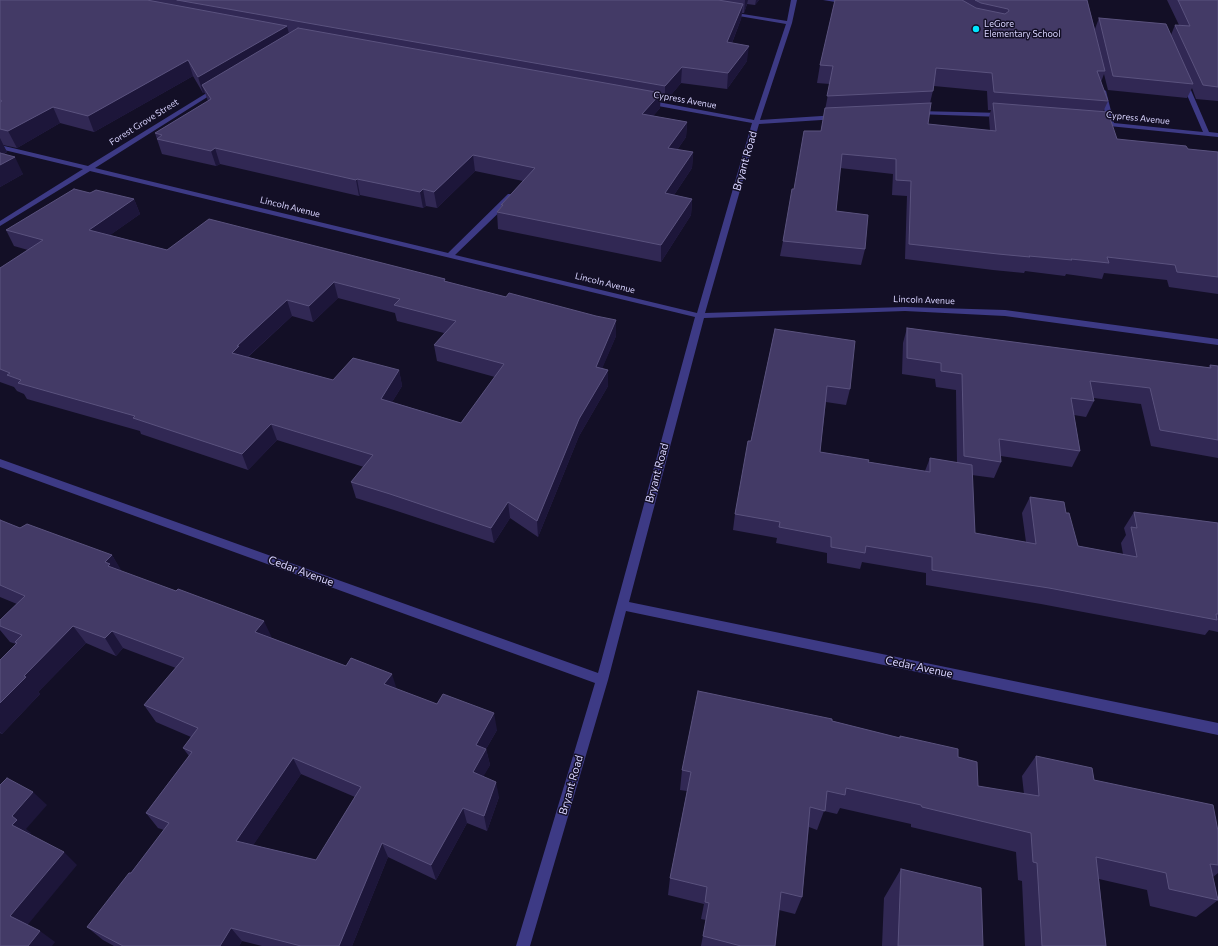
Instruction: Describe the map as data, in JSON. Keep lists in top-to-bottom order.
{
  "streets": {
    "street": [
      "Cypress Avenue",
      "Forest Grove Street",
      "Bryant Road",
      "Lincoln Avenue",
      "Cedar Avenue"
    ]
  },
  "crossings": [
    ["Cypress Avenue", "Bryant Road"],
    ["Forest Grove Street", "Lincoln Avenue"],
    ["Bryant Road", "Lincoln Avenue"],
    ["Bryant Road", "Cedar Avenue"]
  ],
  "places": ["LeGore Elementary School"]
}
